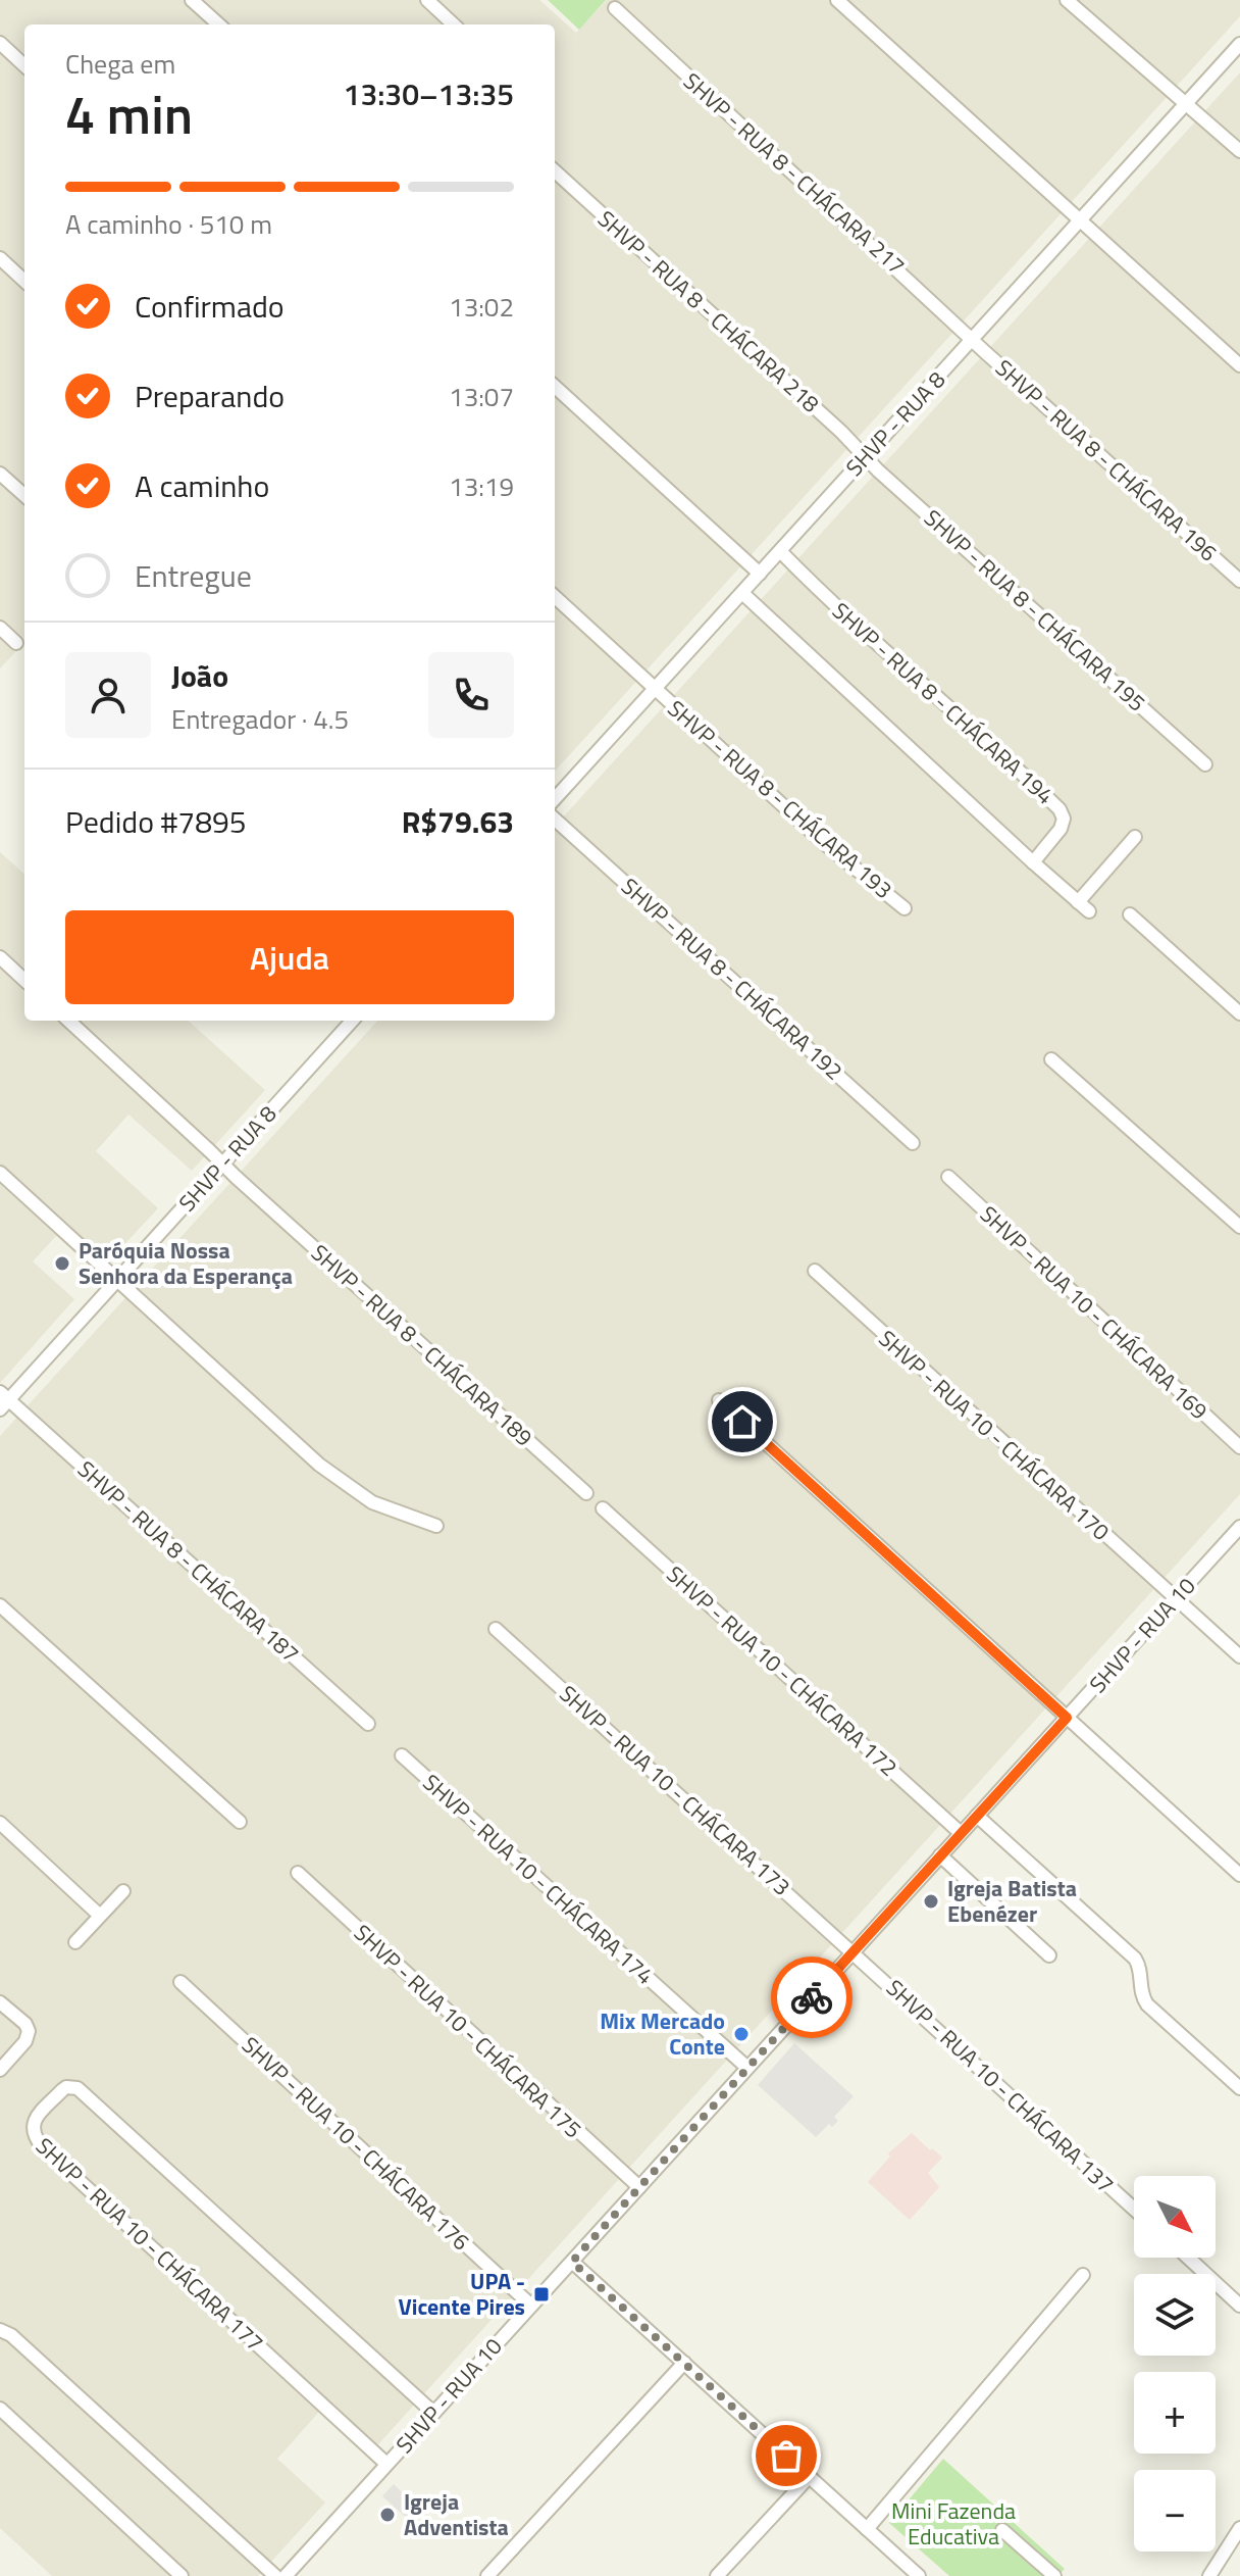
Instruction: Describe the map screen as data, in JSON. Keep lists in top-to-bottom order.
{
  "streets": {
    "street": [
      "SHVP - RUA 8 - CHÁCARA 217",
      "SHVP - RUA 8 - CHÁCARA 218",
      "SHVP - RUA 8",
      "SHVP - RUA 8 - CHÁCARA 196",
      "SHVP - RUA 8 - CHÁCARA 195",
      "SHVP - RUA 8 - CHÁCARA 194",
      "SHVP - RUA 8 - CHÁCARA 193",
      "SHVP - RUA 8 - CHÁCARA 192",
      "SHVP - RUA 10 - CHÁCARA 169",
      "SHVP - RUA 8 - CHÁCARA 189",
      "SHVP - RUA 10 - CHÁCARA 170",
      "SHVP - RUA 8 - CHÁCARA 187",
      "SHVP - RUA 10",
      "SHVP - RUA 10 - CHÁCARA 172",
      "SHVP - RUA 10 - CHÁCARA 173",
      "SHVP - RUA 10 - CHÁCARA 174",
      "SHVP - RUA 10 - CHÁCARA 175",
      "SHVP - RUA 10 - CHÁCARA 137",
      "SHVP - RUA 10 - CHÁCARA 176",
      "SHVP - RUA 10 - CHÁCARA 177"
    ]
  },
  "crossings": [
    ["SHVP - RUA 8 - CHÁCARA 217", "SHVP - RUA 8"],
    ["SHVP - RUA 8 - CHÁCARA 217", "SHVP - RUA 8 - CHÁCARA 196"],
    ["SHVP - RUA 8 - CHÁCARA 218", "SHVP - RUA 8"],
    ["SHVP - RUA 8 - CHÁCARA 218", "SHVP - RUA 8 - CHÁCARA 195"],
    ["SHVP - RUA 8", "SHVP - RUA 8 - CHÁCARA 196"],
    ["SHVP - RUA 8", "SHVP - RUA 8 - CHÁCARA 195"],
    ["SHVP - RUA 8", "SHVP - RUA 8 - CHÁCARA 194"],
    ["SHVP - RUA 8", "SHVP - RUA 8 - CHÁCARA 193"],
    ["SHVP - RUA 8", "SHVP - RUA 8 - CHÁCARA 189"],
    ["SHVP - RUA 8", "SHVP - RUA 8 - CHÁCARA 187"],
    ["SHVP - RUA 10 - CHÁCARA 170", "SHVP - RUA 10"],
    ["SHVP - RUA 10", "SHVP - RUA 10 - CHÁCARA 172"],
    ["SHVP - RUA 10", "SHVP - RUA 10 - CHÁCARA 173"],
    ["SHVP - RUA 10", "SHVP - RUA 10 - CHÁCARA 174"],
    ["SHVP - RUA 10", "SHVP - RUA 10 - CHÁCARA 175"],
    ["SHVP - RUA 10", "SHVP - RUA 10 - CHÁCARA 137"],
    ["SHVP - RUA 10", "SHVP - RUA 10 - CHÁCARA 176"],
    ["SHVP - RUA 10", "SHVP - RUA 10 - CHÁCARA 177"],
    ["SHVP - RUA 10 - CHÁCARA 173", "SHVP - RUA 10 - CHÁCARA 137"]
  ],
  "parks": ["Mini Fazenda Educativa"],
  "places": {
    "other": [
      "Paróquia Nossa Senhora da Esperança",
      "Igreja Batista Ebenézer",
      "Mix Mercado Conte",
      "Igreja Adventista"
    ],
    "transit": ["UPA - Vicente Pires"]
  },
  "north": "bottom right",
  "page": {
    "heading": ["4 min", "Chega em", "13:30–13:35"],
    "panel": [
      "João",
      "Entregador · 4.5",
      "Pedido #7895",
      "R$79.63"
    ],
    "bar": "A caminho · 510 m",
    "list": [
      ["Confirmado", "13:02"],
      ["Preparando", "13:07"],
      ["A caminho", "13:19"],
      "Entregue"
    ],
    "buttons": "Ajuda",
    "map_buttons": ["+", "−"]
  }
}
